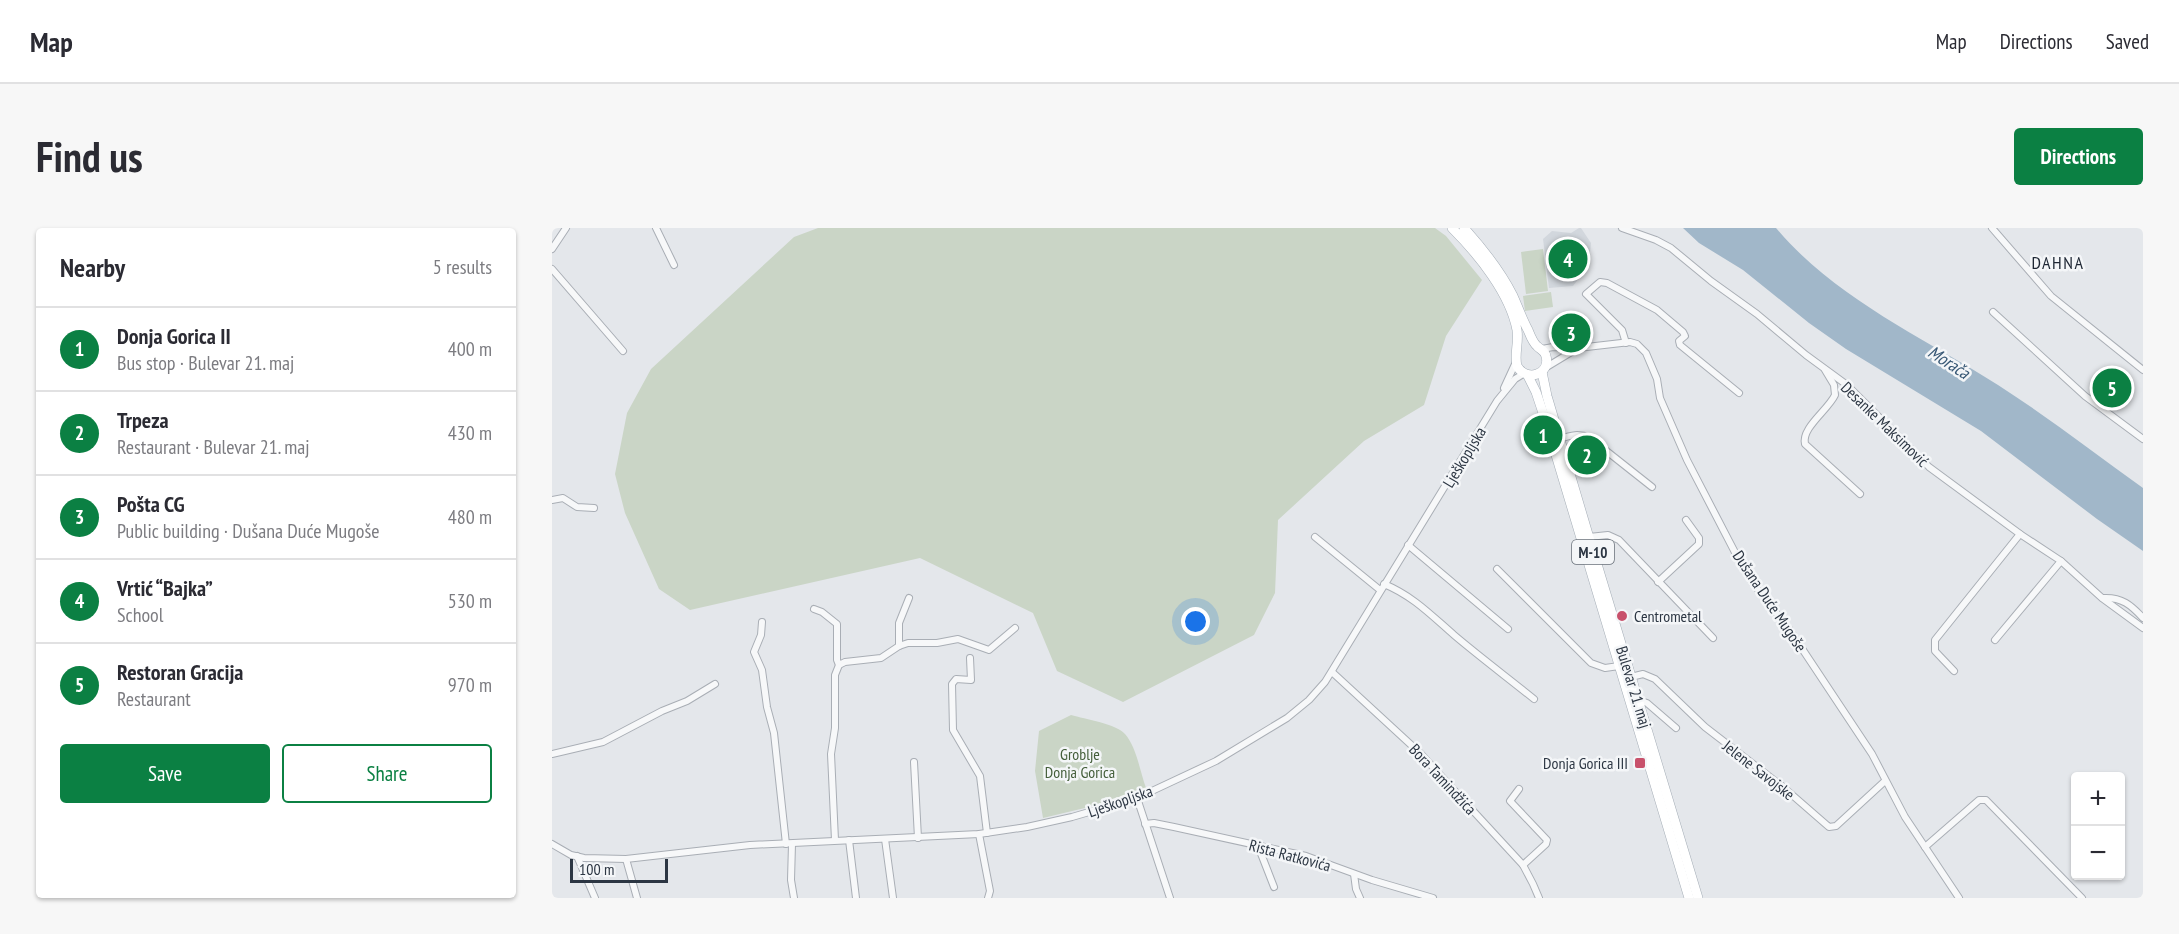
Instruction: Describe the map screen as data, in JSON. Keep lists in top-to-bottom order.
{
  "streets": {
    "main road": ["M-10", "Bulevar 21. maj"],
    "street": [
      "Desanke Maksimović",
      "Lješkopljska",
      "Dušana Duće Mugoše",
      "Jelene Savojske",
      "Bora Tamindžića",
      "Rista Ratkovića"
    ]
  },
  "crossings": [
    ["Lješkopljska", "Bulevar 21. maj"],
    ["Lješkopljska", "Bora Tamindžića"],
    ["Dušana Duće Mugoše", "Jelene Savojske"],
    ["Bulevar 21. maj", "Jelene Savojske"]
  ],
  "districts": ["DAHNA"],
  "water": ["Morača"],
  "parks": ["Groblje Donja Gorica"],
  "places": {
    "other": ["Centrometal"],
    "transit": ["Donja Gorica III"]
  },
  "scale_bar": "100 m",
  "page": {
    "header": "Map",
    "nav": ["Map", "Directions", "Saved"],
    "buttons": [
      "Directions",
      ["Save", "Share"]
    ],
    "title": "Find us",
    "heading": ["Nearby", "5 results"],
    "pins": [
      "4",
      "3",
      "5",
      "1",
      "2"
    ],
    "list": [
      {
        "mark": "1",
        "name": "Donja Gorica II",
        "note": "Bus stop · Bulevar 21. maj",
        "value": "400 m"
      },
      {
        "mark": "2",
        "name": "Trpeza",
        "note": "Restaurant · Bulevar 21. maj",
        "value": "430 m"
      },
      {
        "mark": "3",
        "name": "Pošta CG",
        "note": "Public building · Dušana Duće Mugoše",
        "value": "480 m"
      },
      {
        "mark": "4",
        "name": "Vrtić “Bajka”",
        "note": "School",
        "value": "530 m"
      },
      {
        "mark": "5",
        "name": "Restoran Gracija",
        "note": "Restaurant",
        "value": "970 m"
      }
    ],
    "map_buttons": ["+", "−"],
    "scale": "100 m"
  }
}
